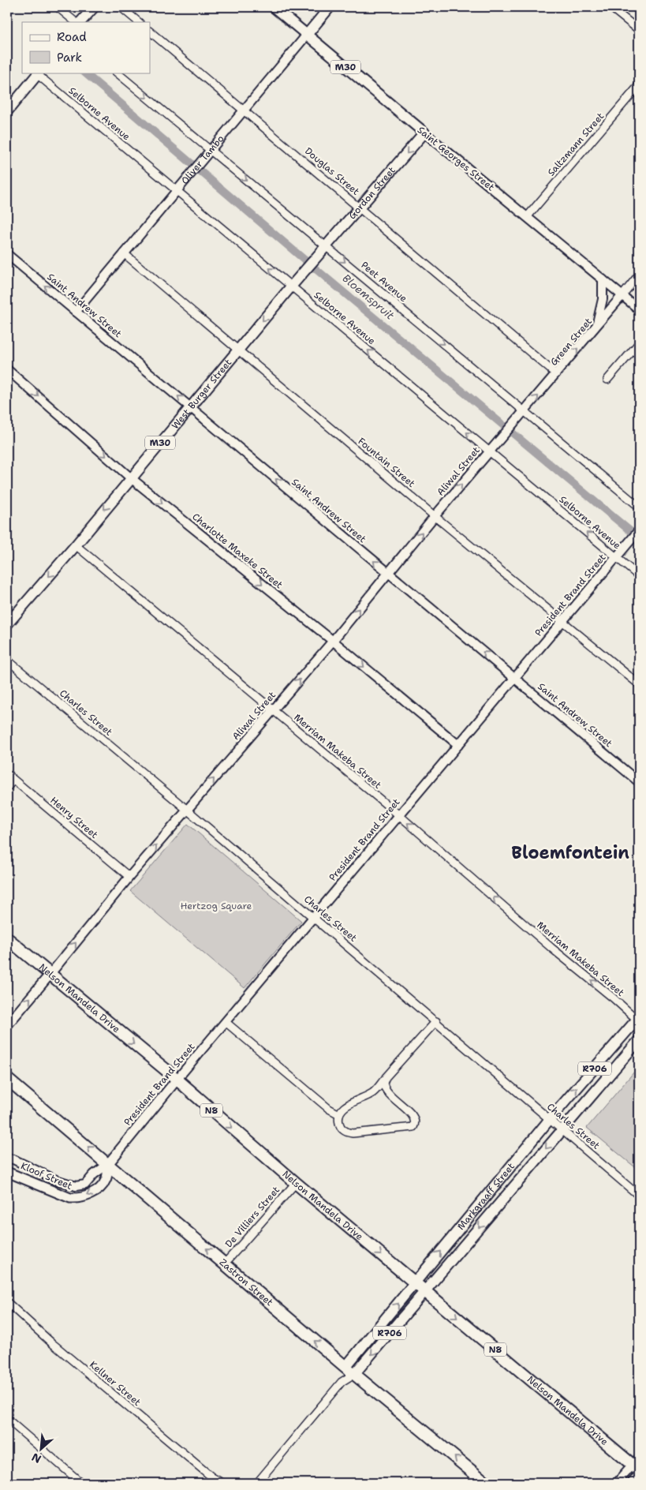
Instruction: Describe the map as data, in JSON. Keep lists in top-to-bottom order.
{
  "streets": {
    "highway": ["Nelson Mandela Drive", "N8", "Zastron Street"],
    "main road": [
      "M30",
      "Saint Georges Street",
      "Oliver Tambo",
      "Gordon Street",
      "West Burger Street",
      "Aliwal Street",
      "President Brand Street",
      "R706",
      "Kloof Street",
      "Markgraaff Street"
    ],
    "street": [
      "Selborne Avenue",
      "Saltzmann Street",
      "Douglas Street",
      "Peet Avenue",
      "Saint Andrew Street",
      "Green Street",
      "Fountain Street",
      "Charlotte Maxeke Street",
      "Charles Street",
      "Merriam Makeba Street",
      "Henry Street",
      "De Villiers Street",
      "Kellner Street"
    ]
  },
  "crossings": [
    ["Selborne Avenue", "Oliver Tambo"],
    ["Selborne Avenue", "West Burger Street"],
    ["Selborne Avenue", "Aliwal Street"],
    ["Selborne Avenue", "President Brand Street"],
    ["Saltzmann Street", "Saint Georges Street"],
    ["Saint Georges Street", "Oliver Tambo"],
    ["Saint Georges Street", "Gordon Street"],
    ["Saint Georges Street", "Green Street"],
    ["Oliver Tambo", "Douglas Street"],
    ["Oliver Tambo", "Peet Avenue"],
    ["Oliver Tambo", "Saint Andrew Street"],
    ["Oliver Tambo", "Fountain Street"],
    ["Douglas Street", "Gordon Street"],
    ["Douglas Street", "Green Street"],
    ["Gordon Street", "Peet Avenue"],
    ["Gordon Street", "West Burger Street"],
    ["Peet Avenue", "Green Street"],
    ["Peet Avenue", "West Burger Street"],
    ["Saint Andrew Street", "West Burger Street"],
    ["Saint Andrew Street", "Aliwal Street"],
    ["Saint Andrew Street", "President Brand Street"],
    ["Green Street", "Aliwal Street"],
    ["West Burger Street", "Fountain Street"],
    ["West Burger Street", "Charlotte Maxeke Street"],
    ["West Burger Street", "Merriam Makeba Street"],
    ["Fountain Street", "Aliwal Street"],
    ["Fountain Street", "President Brand Street"],
    ["Aliwal Street", "Charlotte Maxeke Street"],
    ["Aliwal Street", "Charles Street"],
    ["Aliwal Street", "Merriam Makeba Street"],
    ["Aliwal Street", "Henry Street"],
    ["Aliwal Street", "Nelson Mandela Drive"],
    ["Charlotte Maxeke Street", "President Brand Street"],
    ["President Brand Street", "Charles Street"],
    ["President Brand Street", "Merriam Makeba Street"],
    ["President Brand Street", "Nelson Mandela Drive"],
    ["President Brand Street", "Kloof Street"],
    ["President Brand Street", "Zastron Street"],
    ["Charles Street", "Markgraaff Street"],
    ["Merriam Makeba Street", "Markgraaff Street"],
    ["Nelson Mandela Drive", "Markgraaff Street"],
    ["Nelson Mandela Drive", "De Villiers Street"],
    ["Kloof Street", "Zastron Street"],
    ["Markgraaff Street", "Zastron Street"],
    ["De Villiers Street", "Zastron Street"]
  ],
  "one_way": [
    "Selborne Avenue",
    "Gordon Street",
    "Peet Avenue",
    "Saint Andrew Street",
    "Green Street",
    "West Burger Street",
    "Aliwal Street",
    "Charlotte Maxeke Street",
    "Merriam Makeba Street",
    "Nelson Mandela Drive",
    "Zastron Street"
  ],
  "districts": ["Bloemfontein"],
  "water": ["Bloemspruit"],
  "parks": ["Hertzog Square"],
  "legend": ["Road", "Park"],
  "north": "bottom left"
}
